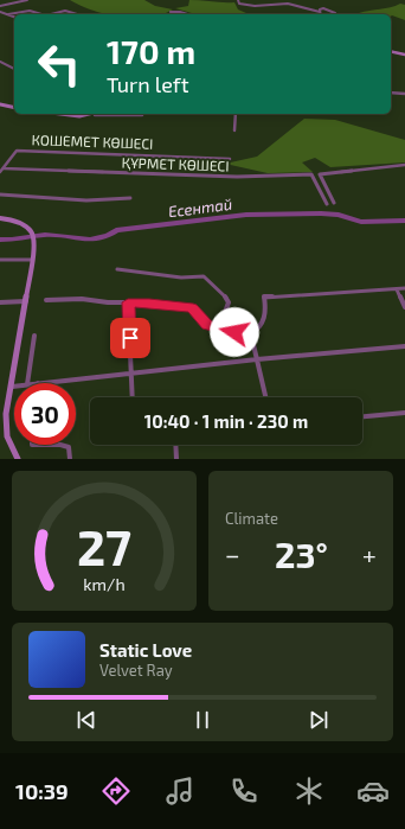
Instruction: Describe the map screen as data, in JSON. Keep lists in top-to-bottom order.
{
  "streets": {
    "street": ["КОШЕМЕТ КӨШЕСІ", "ҚҰРМЕТ КӨШЕСІ"]
  },
  "crossings": [
    ["КОШЕМЕТ КӨШЕСІ", "ҚҰРМЕТ КӨШЕСІ"]
  ],
  "water": ["Есентай"],
  "page": {
    "turn": ["170 m", "Turn left"],
    "limit": "30",
    "trip": "10:40 · 1 min · 230 m",
    "tile": "Climate",
    "heat": ["−", "23°", "+"],
    "song": ["Static Love", "Velvet Ray"],
    "tabs": "10:39",
    "gauge": ["27", "km/h"]
  }
}
